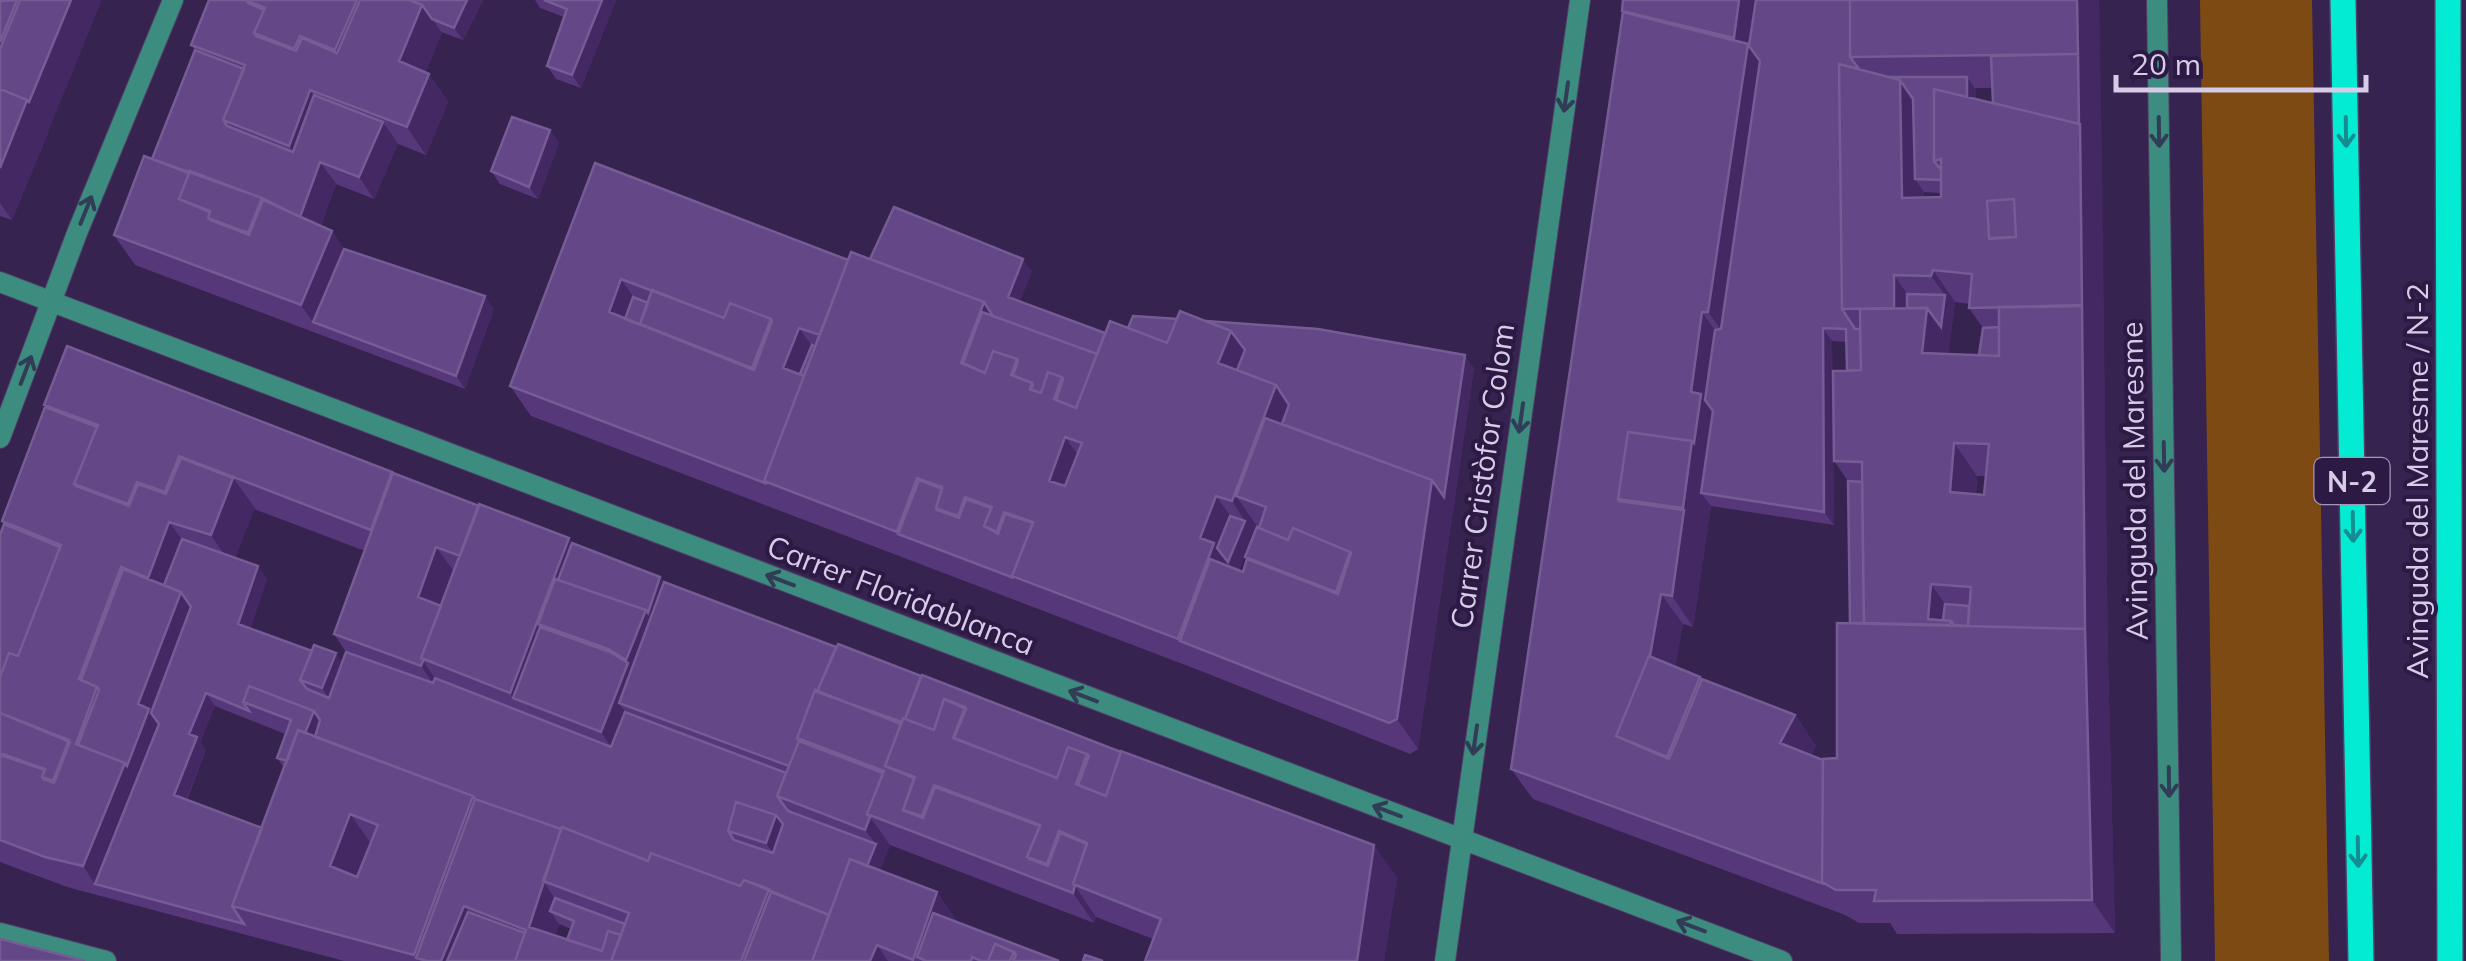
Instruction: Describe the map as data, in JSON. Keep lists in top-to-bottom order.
{
  "streets": {
    "main road": ["N-2", "Avinguda del Maresme / N-2"],
    "street": ["Carrer Cristòfor Colom", "Avinguda del Maresme", "Carrer Floridablanca"]
  },
  "crossings": [
    ["Carrer Cristòfor Colom", "Carrer Floridablanca"]
  ],
  "one_way": ["Carrer Cristòfor Colom", "Avinguda del Maresme", "Carrer Floridablanca"],
  "scale_bar": "20 m"
}
